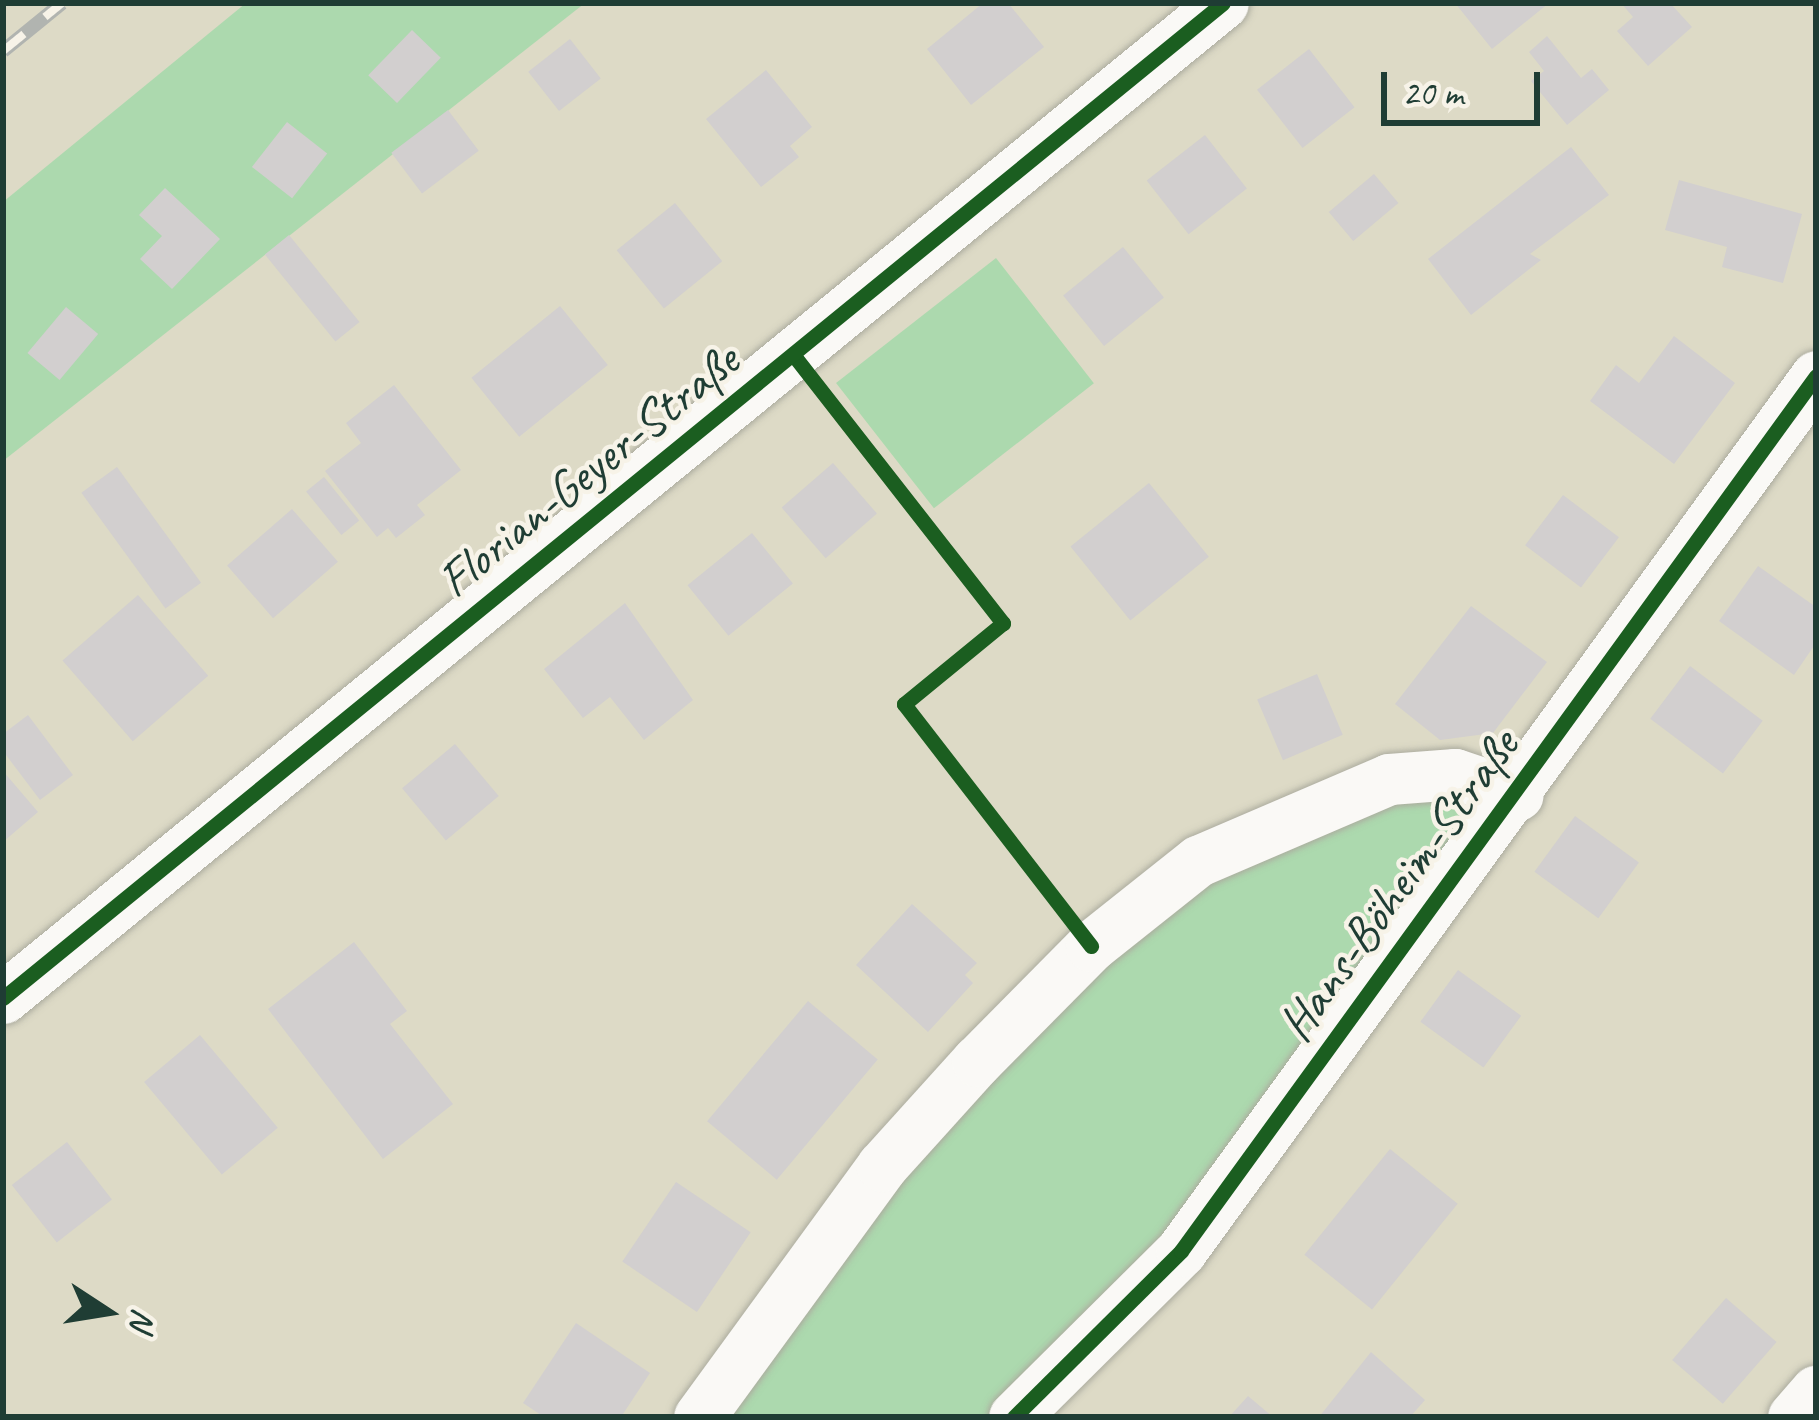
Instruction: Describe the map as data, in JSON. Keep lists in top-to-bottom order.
{
  "streets": {
    "street": ["Florian-Geyer-Straße", "Hans-Böheim-Straße"]
  },
  "scale_bar": "20 m",
  "north": "right"
}
